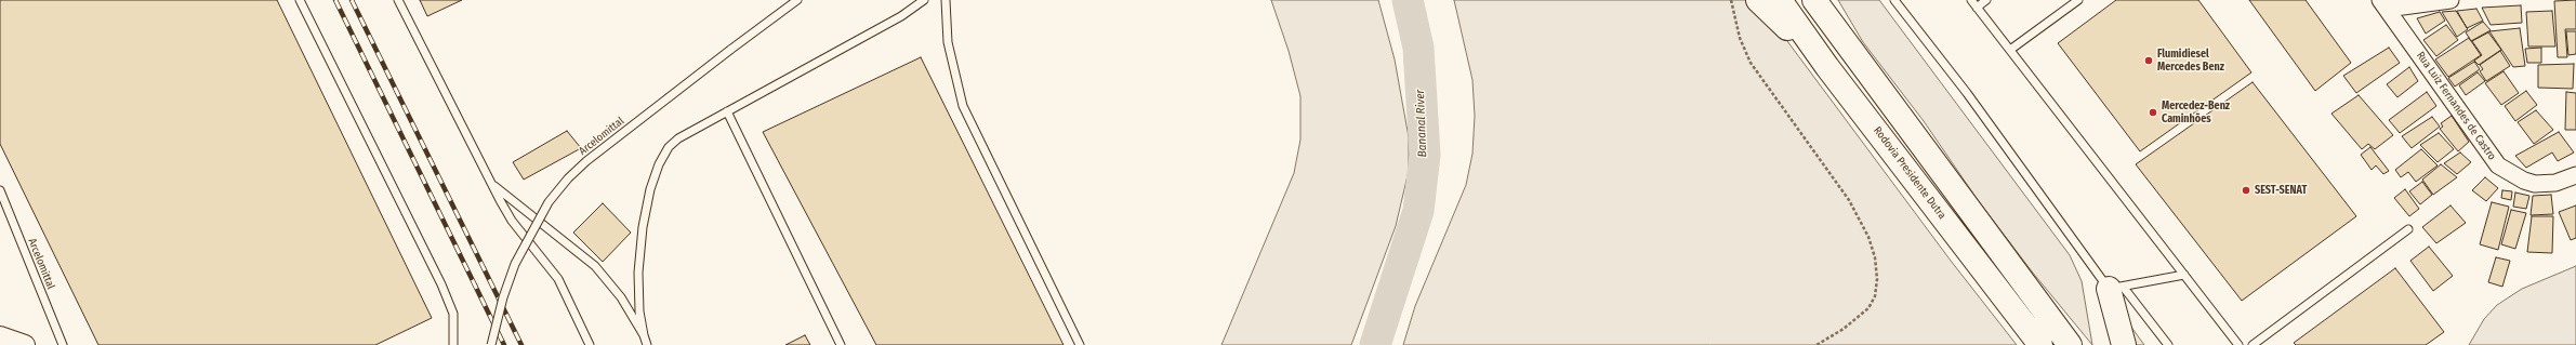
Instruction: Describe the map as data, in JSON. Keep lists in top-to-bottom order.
{
  "streets": {
    "highway": ["Rodovia Presidente Dutra"],
    "street": ["Rua Luiz Fernandes de Castro"],
    "lane": ["Arcelomittal"]
  },
  "water": ["Bananal River"],
  "places": ["Flumidiesel Mercedes Benz", "Mercedez-Benz Caminhões", "SEST-SENAT"]
}
